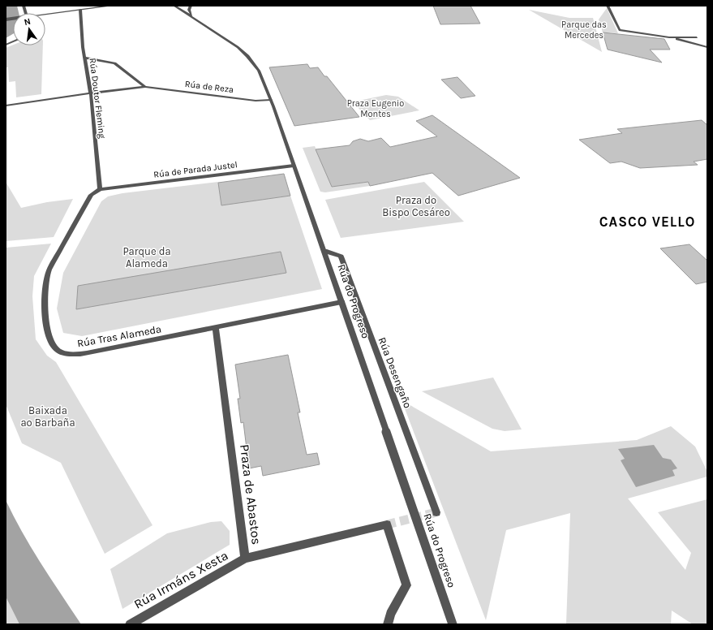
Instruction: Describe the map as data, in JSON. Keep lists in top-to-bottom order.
{
  "streets": {
    "street": [
      "Rúa de Reza",
      "Rúa Doutor Fleming",
      "Rúa de Parada Justel",
      "Rúa do Progreso",
      "Rúa Tras Alameda",
      "Rúa Desengaño",
      "Praza de Abastos",
      "Rúa Irmáns Xesta"
    ]
  },
  "crossings": [
    ["Rúa de Reza", "Rúa Doutor Fleming"],
    ["Rúa de Reza", "Rúa do Progreso"],
    ["Rúa Doutor Fleming", "Rúa de Parada Justel"],
    ["Rúa Doutor Fleming", "Rúa Tras Alameda"],
    ["Rúa de Parada Justel", "Rúa do Progreso"],
    ["Rúa de Parada Justel", "Rúa Tras Alameda"],
    ["Rúa do Progreso", "Rúa Tras Alameda"],
    ["Rúa do Progreso", "Rúa Desengaño"],
    ["Rúa Tras Alameda", "Praza de Abastos"],
    ["Praza de Abastos", "Rúa Irmáns Xesta"]
  ],
  "districts": ["CASCO VELLO"],
  "parks": [
    "Parque das Mercedes",
    "Praza Eugenio Montes",
    "Praza do Bispo Cesáreo",
    "Parque da Alameda",
    "Baixada ao Barbaña"
  ],
  "north": "top"
}
